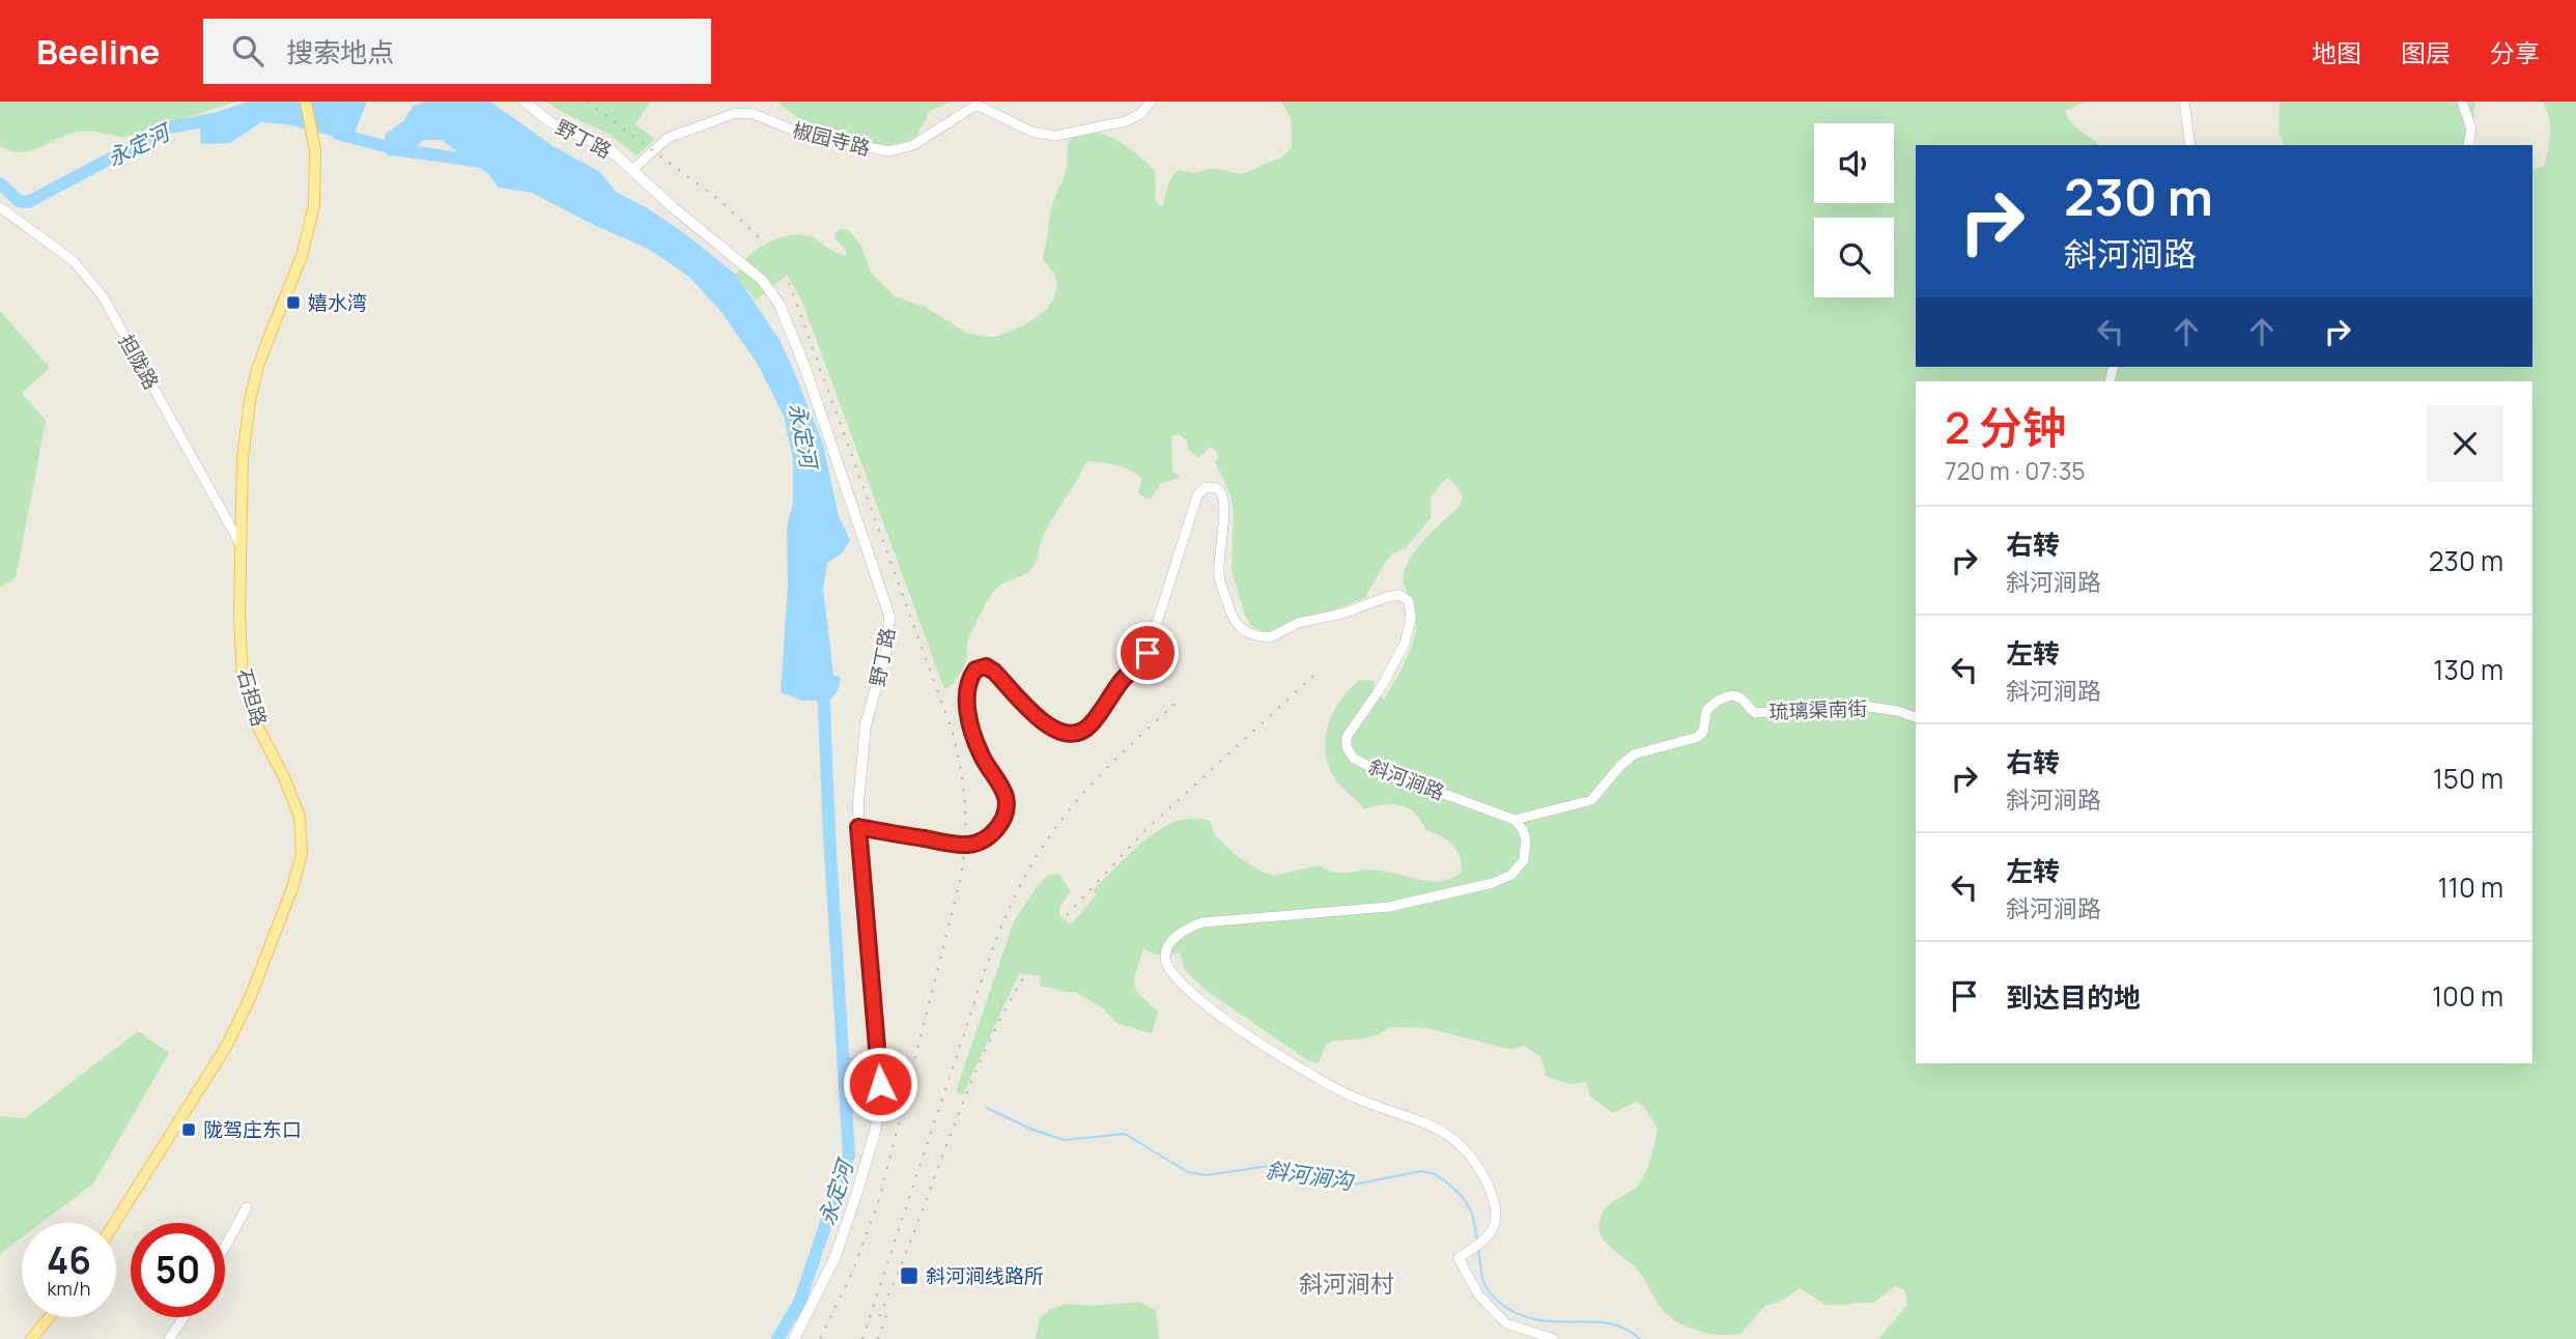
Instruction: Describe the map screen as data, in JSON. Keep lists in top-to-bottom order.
{
  "streets": {
    "main road": ["野丁路", "石担路"],
    "street": [
      "椒园寺路",
      "担陇路",
      "琉璃渠南街",
      "斜河涧路"
    ]
  },
  "crossings": [
    ["野丁路", "椒园寺路"],
    ["野丁路", "斜河涧路"],
    ["担陇路", "石担路"],
    ["琉璃渠南街", "斜河涧路"]
  ],
  "districts": ["斜河涧村"],
  "water": ["永定河", "斜河涧沟"],
  "places": {
    "transit": ["嬉水湾", "陇驾庄东口", "斜河涧线路所"]
  },
  "page": {
    "header": "Beeline",
    "search": "搜索地点",
    "nav": ["地图", "图层", "分享"],
    "turn": ["230 m", "斜河涧路"],
    "heading": ["2 分钟", "720 m · 07:35"],
    "list": [
      {
        "name": "右转",
        "note": "斜河涧路",
        "value": "230 m"
      },
      {
        "name": "左转",
        "note": "斜河涧路",
        "value": "130 m"
      },
      {
        "name": "右转",
        "note": "斜河涧路",
        "value": "150 m"
      },
      {
        "name": "左转",
        "note": "斜河涧路",
        "value": "110 m"
      },
      {
        "name": "到达目的地",
        "value": "100 m"
      }
    ],
    "speed": "46 km/h",
    "limit": "50"
  }
}
